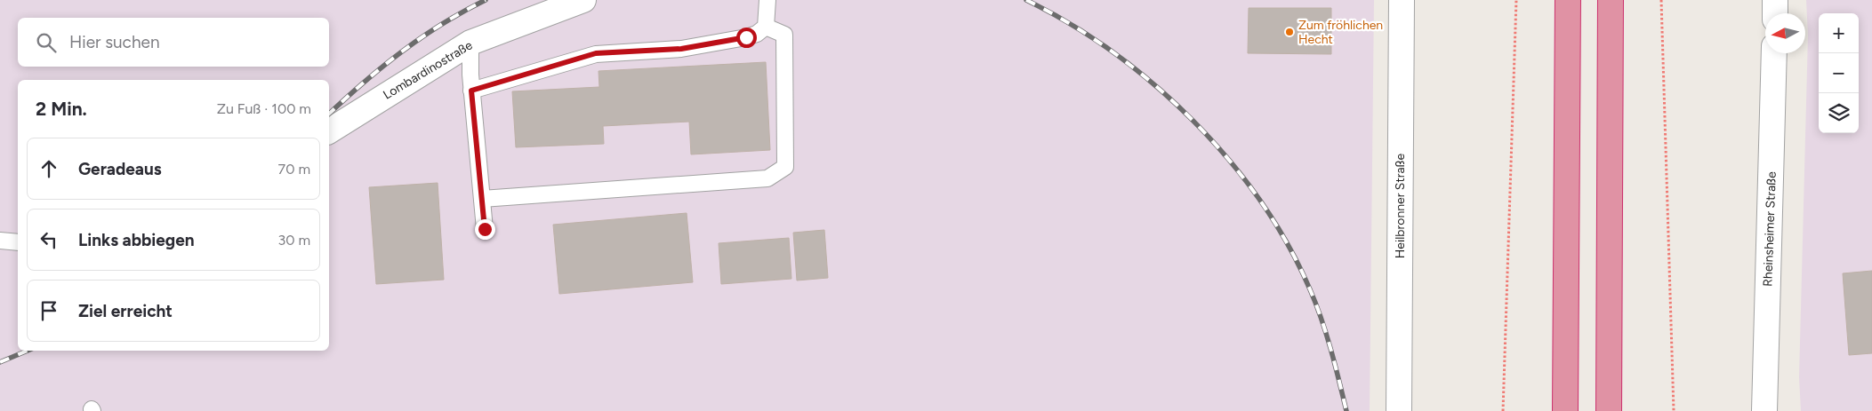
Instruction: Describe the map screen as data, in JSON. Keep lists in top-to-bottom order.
{
  "streets": {
    "street": ["Lombardinostraße", "Heilbronner Straße", "Rheinsheimer Straße"]
  },
  "places": ["Zum fröhlichen Hecht"],
  "north": "left",
  "page": {
    "map_buttons": ["+", "−"],
    "search": "Hier suchen",
    "heading": ["2 Min.", "Zu Fuß · 100 m"],
    "list": [
      ["Geradeaus", "70 m"],
      ["Links abbiegen", "30 m"],
      "Ziel erreicht"
    ]
  }
}
